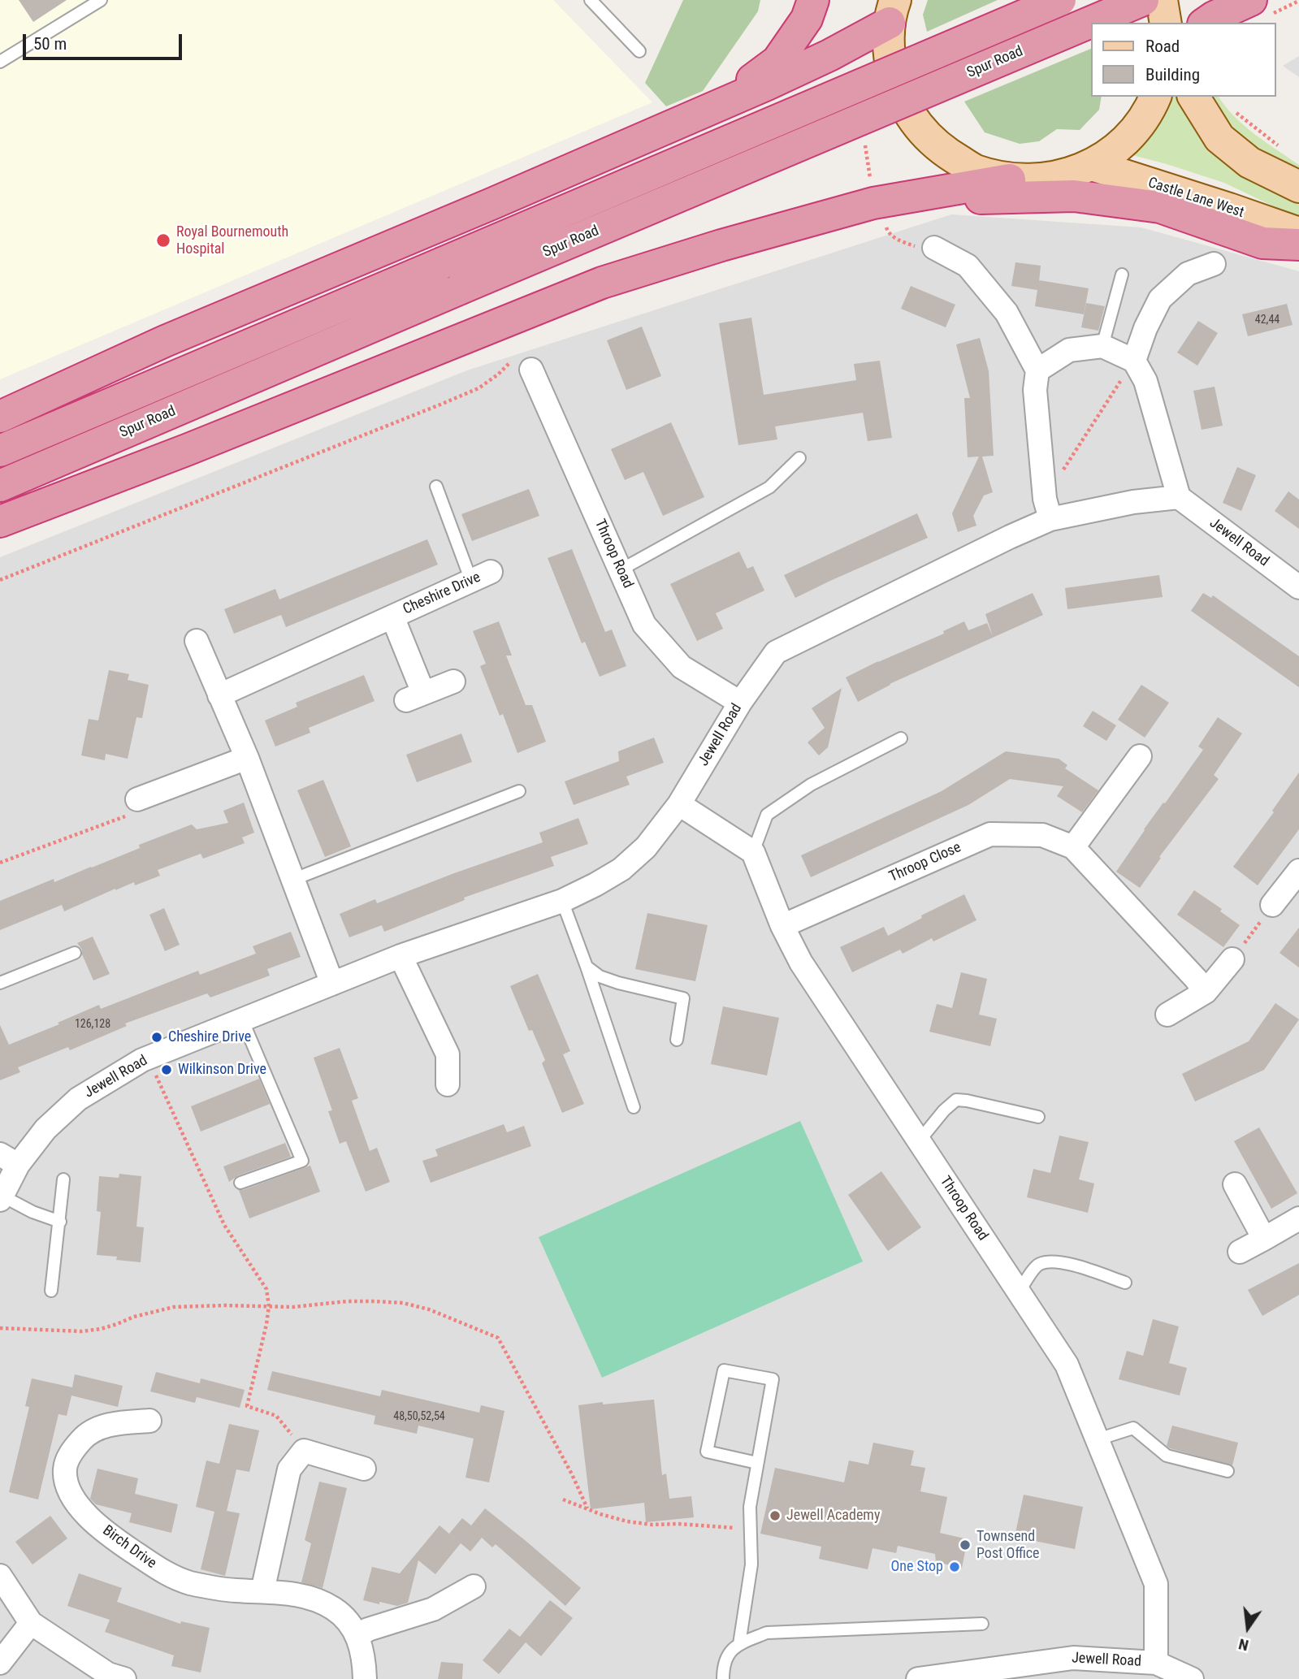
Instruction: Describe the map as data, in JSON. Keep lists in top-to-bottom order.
{
  "streets": {
    "highway": ["Spur Road"],
    "main road": ["Castle Lane West"],
    "street": [
      "Jewell Road",
      "Throop Road",
      "Cheshire Drive",
      "Throop Close",
      "Birch Drive"
    ]
  },
  "crossings": [
    ["Jewell Road", "Throop Road"],
    ["Throop Road", "Throop Close"]
  ],
  "places": [
    "Royal Bournemouth Hospital",
    "Cheshire Drive",
    "Wilkinson Drive",
    "Jewell Academy",
    "Townsend Post Office",
    "One Stop"
  ],
  "house_numbers": ["42,44", "126,128", "48,50,52,54"],
  "legend": ["Road", "Building"],
  "scale_bar": "50 m",
  "north": "bottom"
}
